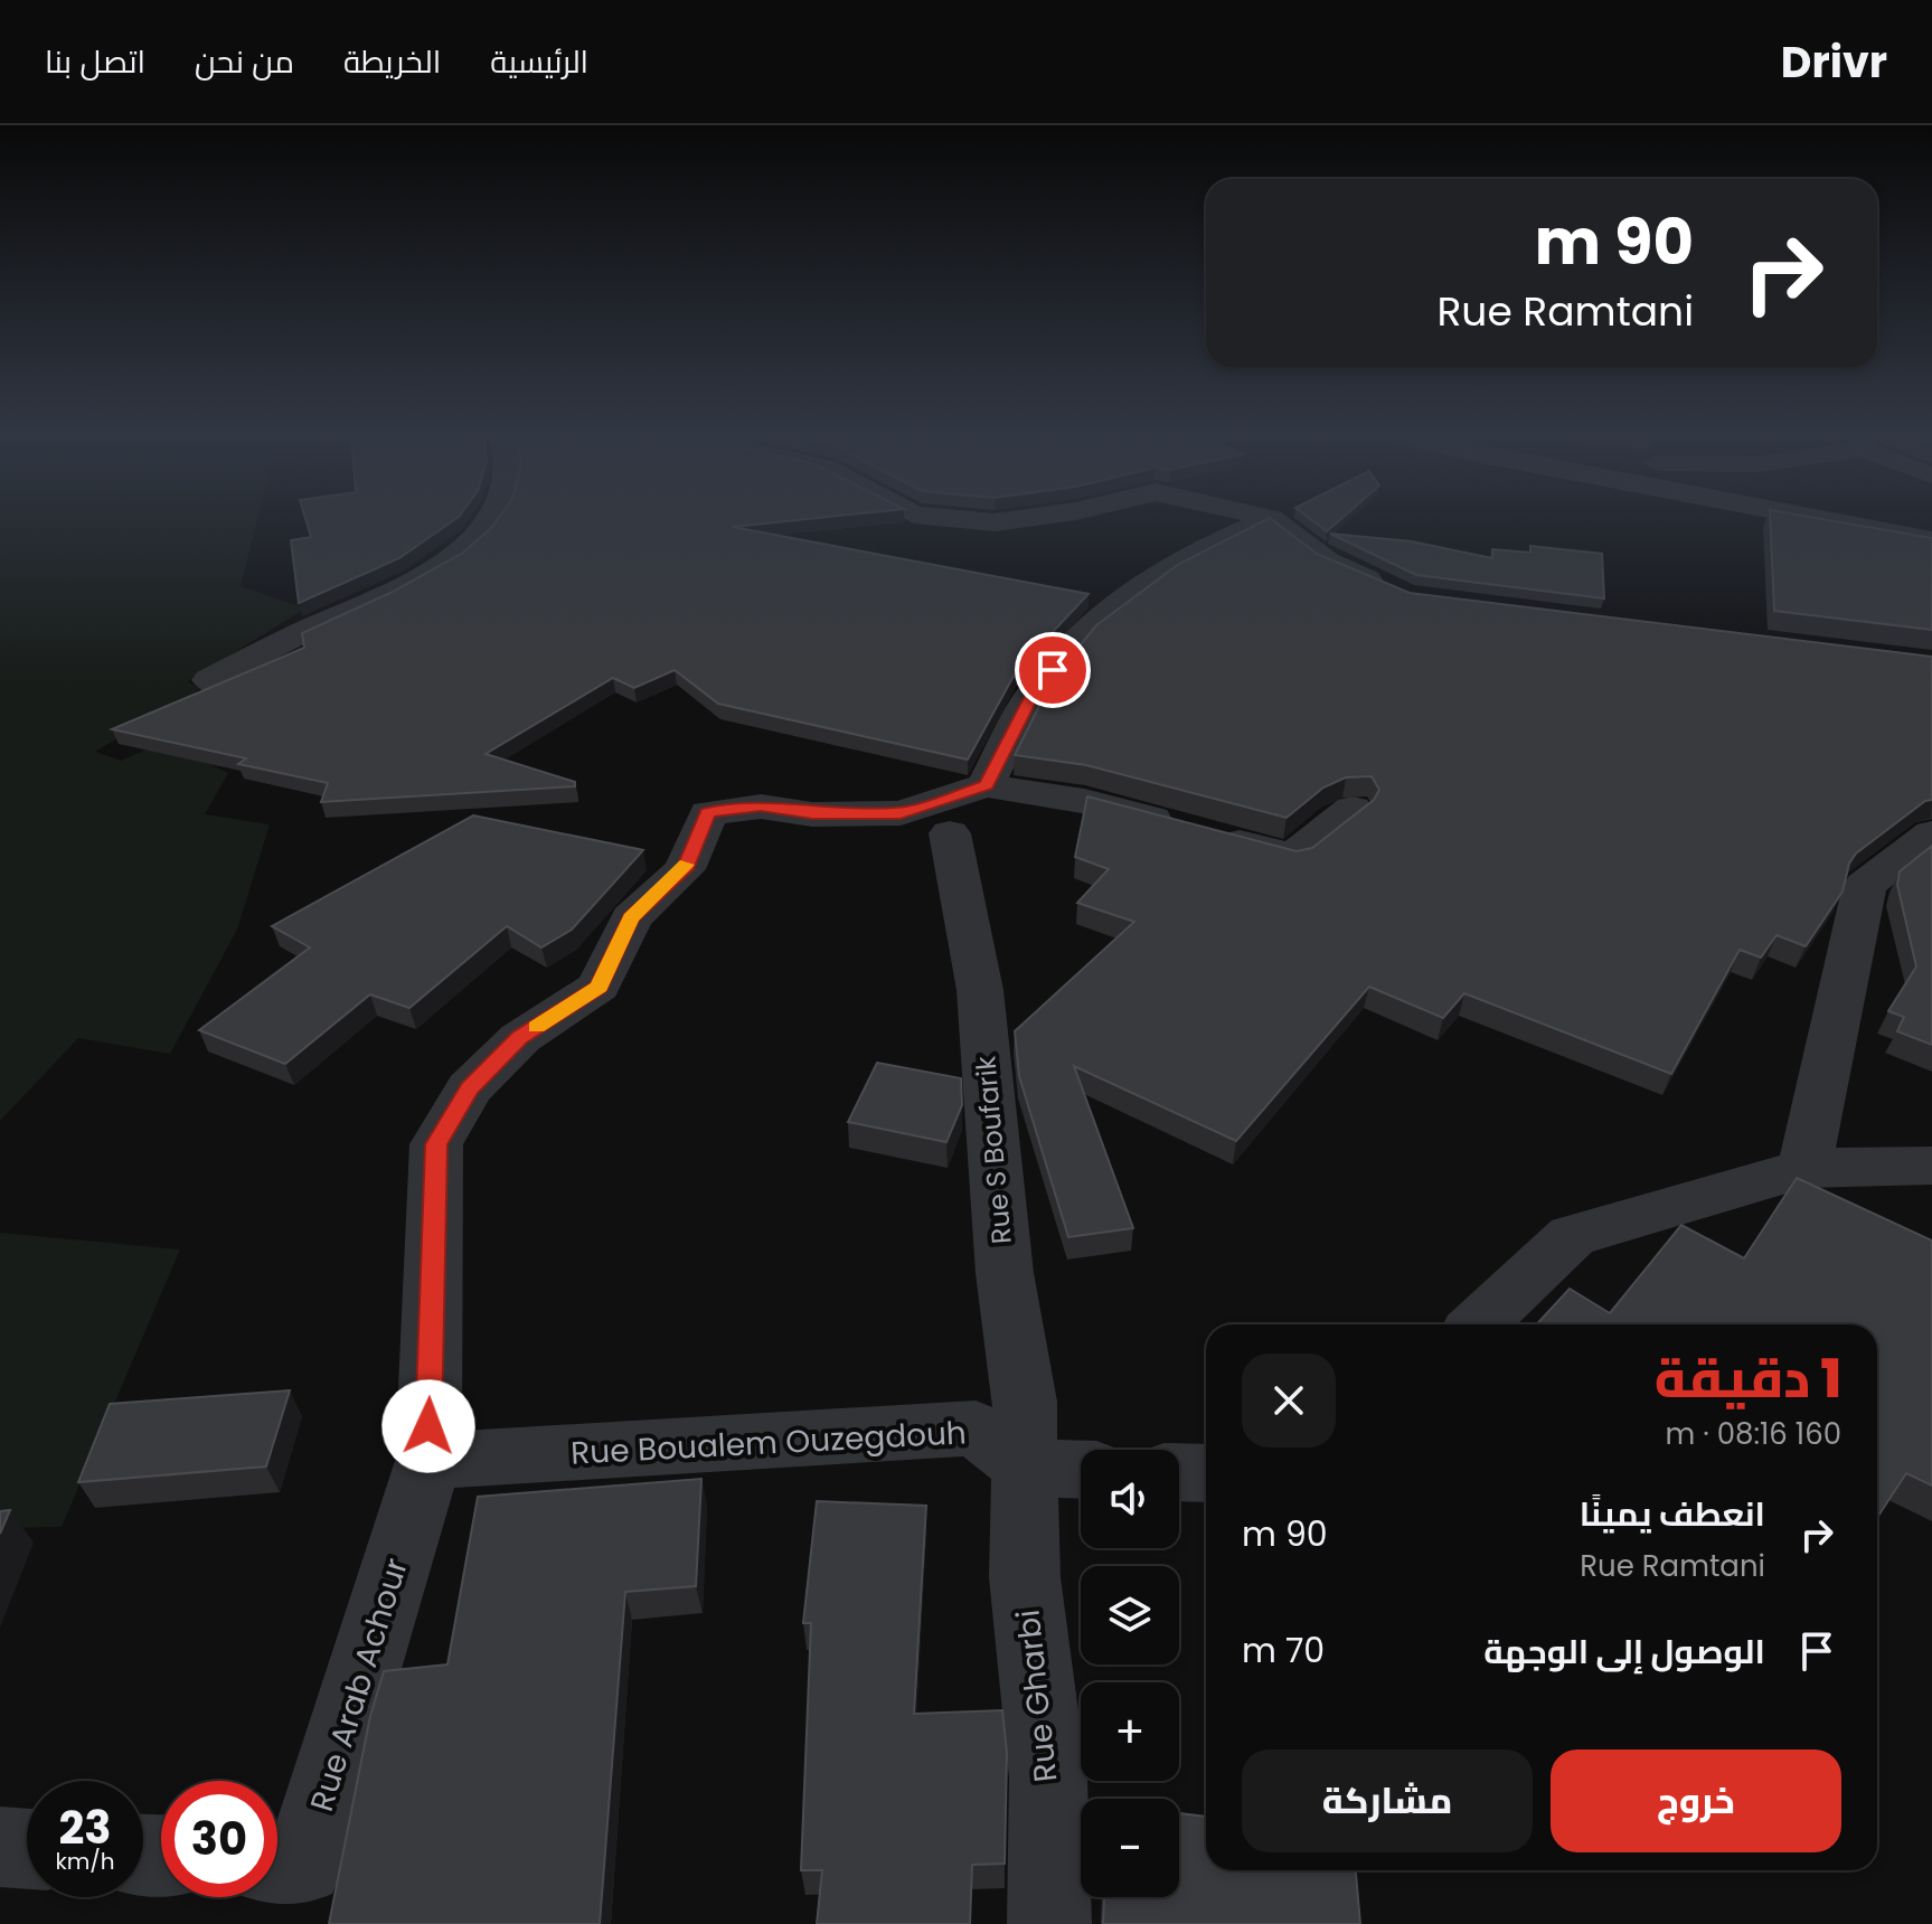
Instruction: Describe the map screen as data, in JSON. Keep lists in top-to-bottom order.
{
  "streets": {
    "street": [
      "Rue S Boufarik",
      "Rue Boualem Ouzegdouh",
      "Rue Arab Achour",
      "Rue Gharbi"
    ]
  },
  "crossings": [
    ["Rue S Boufarik", "Rue Boualem Ouzegdouh"],
    ["Rue S Boufarik", "Rue Gharbi"],
    ["Rue Boualem Ouzegdouh", "Rue Arab Achour"],
    ["Rue Boualem Ouzegdouh", "Rue Gharbi"]
  ],
  "page": {
    "header": "Drivr",
    "nav": [
      "الرئيسية",
      "الخريطة",
      "من نحن",
      "اتصل بنا"
    ],
    "turn": ["90 m", "Rue Ramtani"],
    "heading": ["1 دقيقة", "160 m · 08:16"],
    "map_buttons": ["+", "−"],
    "list": [
      {
        "name": "انعطف يمينًا",
        "note": "Rue Ramtani",
        "value": "90 m"
      },
      {
        "name": "الوصول إلى الوجهة",
        "value": "70 m"
      }
    ],
    "buttons": ["خروج", "مشاركة"],
    "speed": "23 km/h",
    "limit": "30"
  }
}
